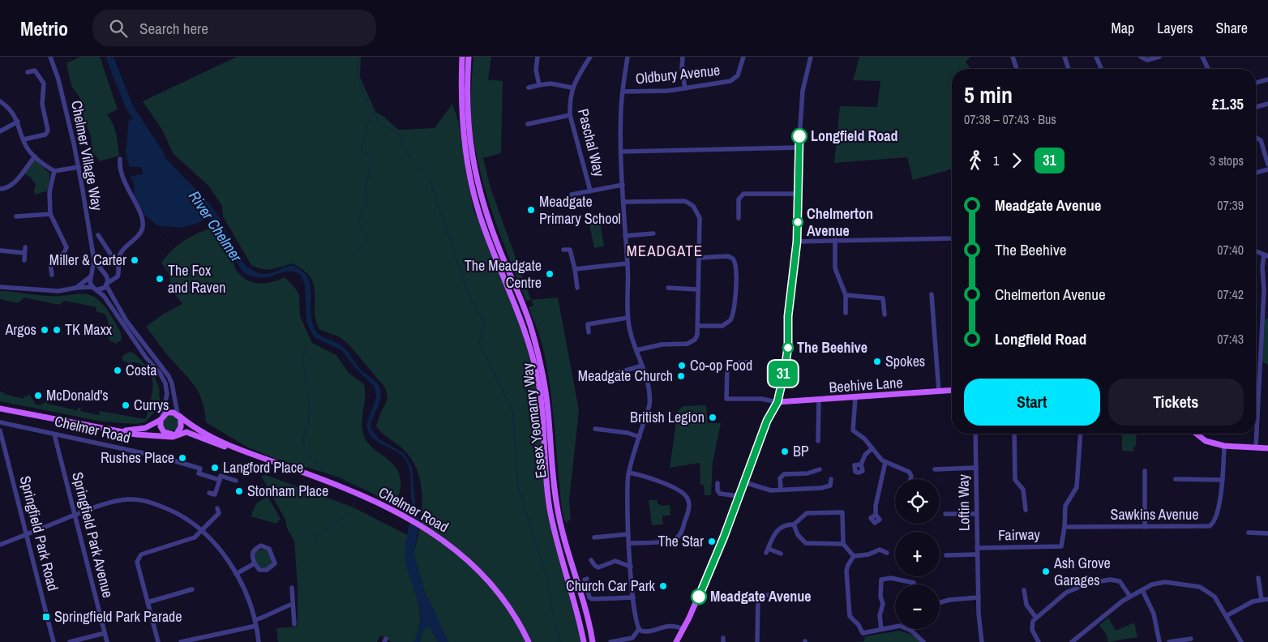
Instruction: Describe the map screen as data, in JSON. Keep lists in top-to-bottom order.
{
  "streets": {
    "main road": ["Beehive Lane", "Essex Yeomanry Way", "Chelmer Road"],
    "street": [
      "Oldbury Avenue",
      "Paschal Way",
      "Chelmer Village Way",
      "Loftin Way",
      "Sawkins Avenue",
      "Springfield Park Road",
      "Springfield Park Avenue",
      "Fairway"
    ]
  },
  "crossings": [
    ["Chelmer Village Way", "Chelmer Road"],
    ["Chelmer Road", "Springfield Park Avenue"],
    ["Loftin Way", "Fairway"],
    ["Sawkins Avenue", "Fairway"]
  ],
  "districts": ["MEADGATE"],
  "water": ["River Chelmer"],
  "places": {
    "other": [
      "Longfield Road",
      "Meadgate Primary School",
      "Chelmerton Avenue",
      "Miller & Carter",
      "The Meadgate Centre",
      "The Fox and Raven",
      "Argos",
      "TK Maxx",
      "The Beehive",
      "Spokes",
      "Co-op Food",
      "Costa",
      "Meadgate Church",
      "McDonald's",
      "Currys",
      "British Legion",
      "BP",
      "Rushes Place",
      "Langford Place",
      "Stonham Place",
      "The Star",
      "Ash Grove Garages",
      "Church Car Park",
      "Meadgate Avenue"
    ],
    "transit": ["Springfield Park Parade"]
  },
  "lines": ["bus line 31"],
  "page": {
    "header": "Metrio",
    "search": "Search here",
    "nav": ["Map", "Layers", "Share"],
    "on_map": "31",
    "heading": ["5 min", "07:38 – 07:43 · Bus", "£1.35"],
    "legs": ["1", "31", "3 stops"],
    "list": [
      {
        "name": "Meadgate Avenue",
        "value": "07:39"
      },
      {
        "name": "The Beehive",
        "value": "07:40"
      },
      {
        "name": "Chelmerton Avenue",
        "value": "07:42"
      },
      {
        "name": "Longfield Road",
        "value": "07:43"
      }
    ],
    "buttons": ["Start", "Tickets"],
    "map_buttons": ["+", "−"]
  }
}
